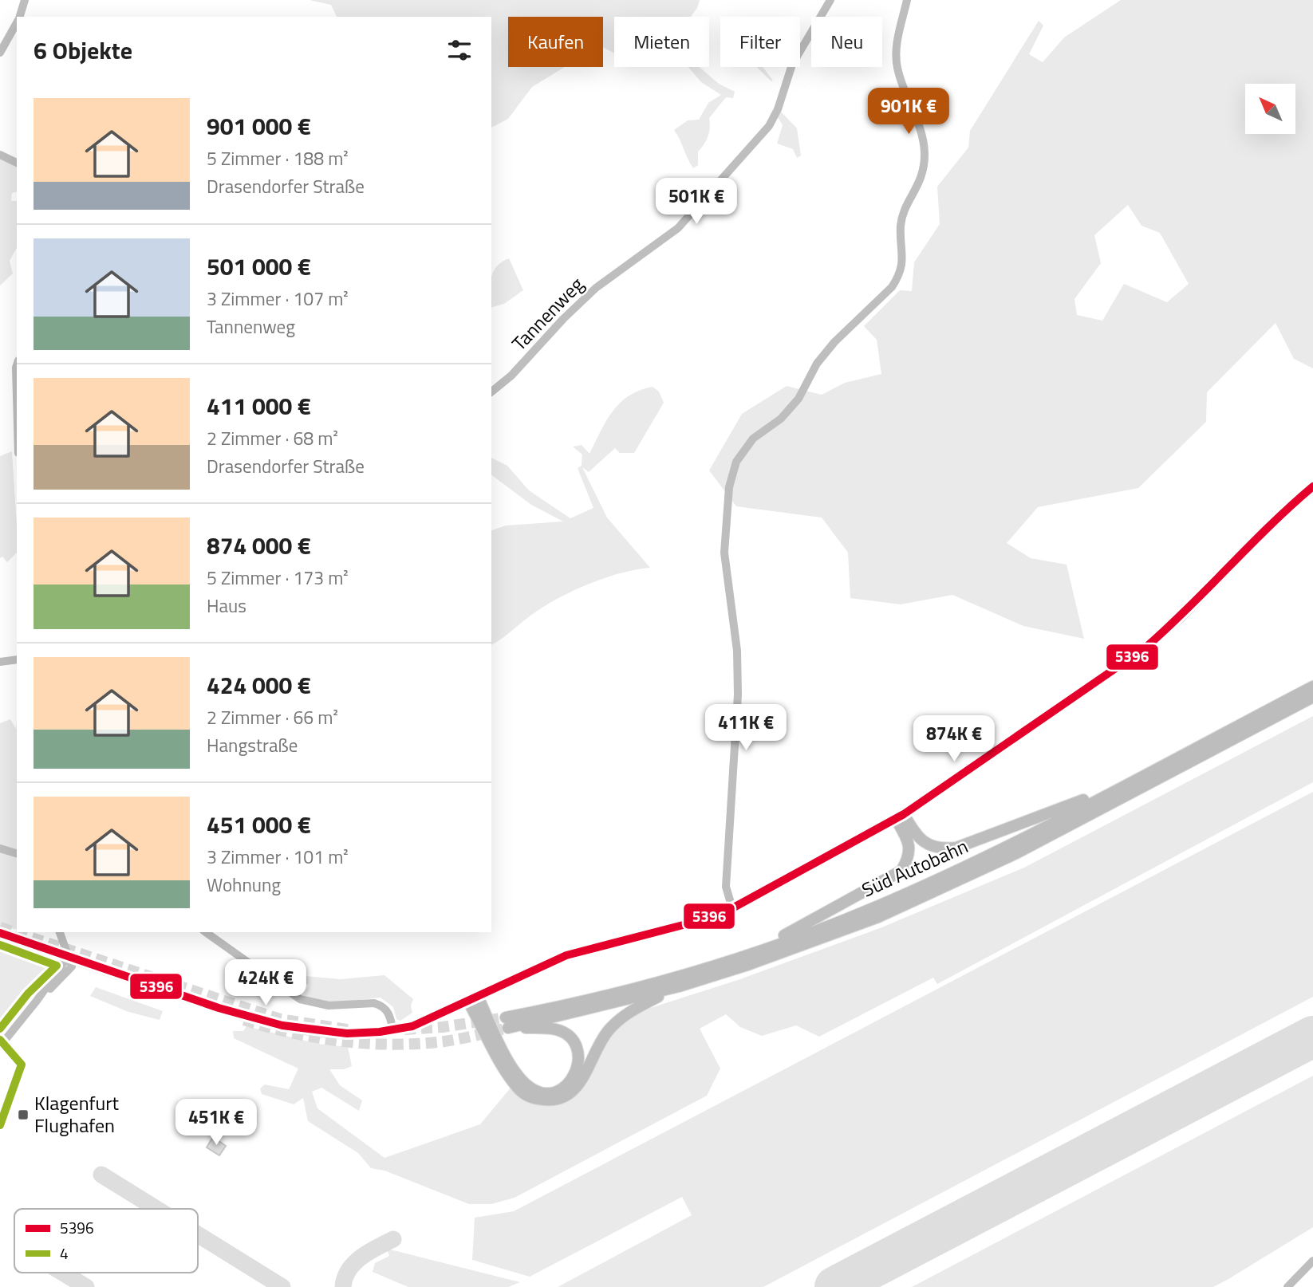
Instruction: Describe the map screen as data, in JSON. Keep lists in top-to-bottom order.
{
  "streets": {
    "highway": ["Süd Autobahn"],
    "street": ["Tannenweg"]
  },
  "places": {
    "transit": ["Klagenfurt Flughafen"]
  },
  "lines": ["transit line 5396", "transit line 4"],
  "legend": ["5396", "4"],
  "north": "top left",
  "page": {
    "chip": [
      "Kaufen",
      "Mieten",
      "Filter",
      "Neu"
    ],
    "heading": "6 Objekte",
    "list": [
      {
        "name": "901 000 €",
        "note": "5 Zimmer · 188 m² · Drasendorfer Straße"
      },
      {
        "name": "501 000 €",
        "note": "3 Zimmer · 107 m² · Tannenweg"
      },
      {
        "name": "411 000 €",
        "note": "2 Zimmer · 68 m² · Drasendorfer Straße"
      },
      {
        "name": "874 000 €",
        "note": "5 Zimmer · 173 m² · Haus"
      },
      {
        "name": "424 000 €",
        "note": "2 Zimmer · 66 m² · Hangstraße"
      },
      {
        "name": "451 000 €",
        "note": "3 Zimmer · 101 m² · Wohnung"
      }
    ],
    "price": [
      "901K €",
      "501K €",
      "411K €",
      "874K €",
      "424K €",
      "451K €"
    ]
  }
}
